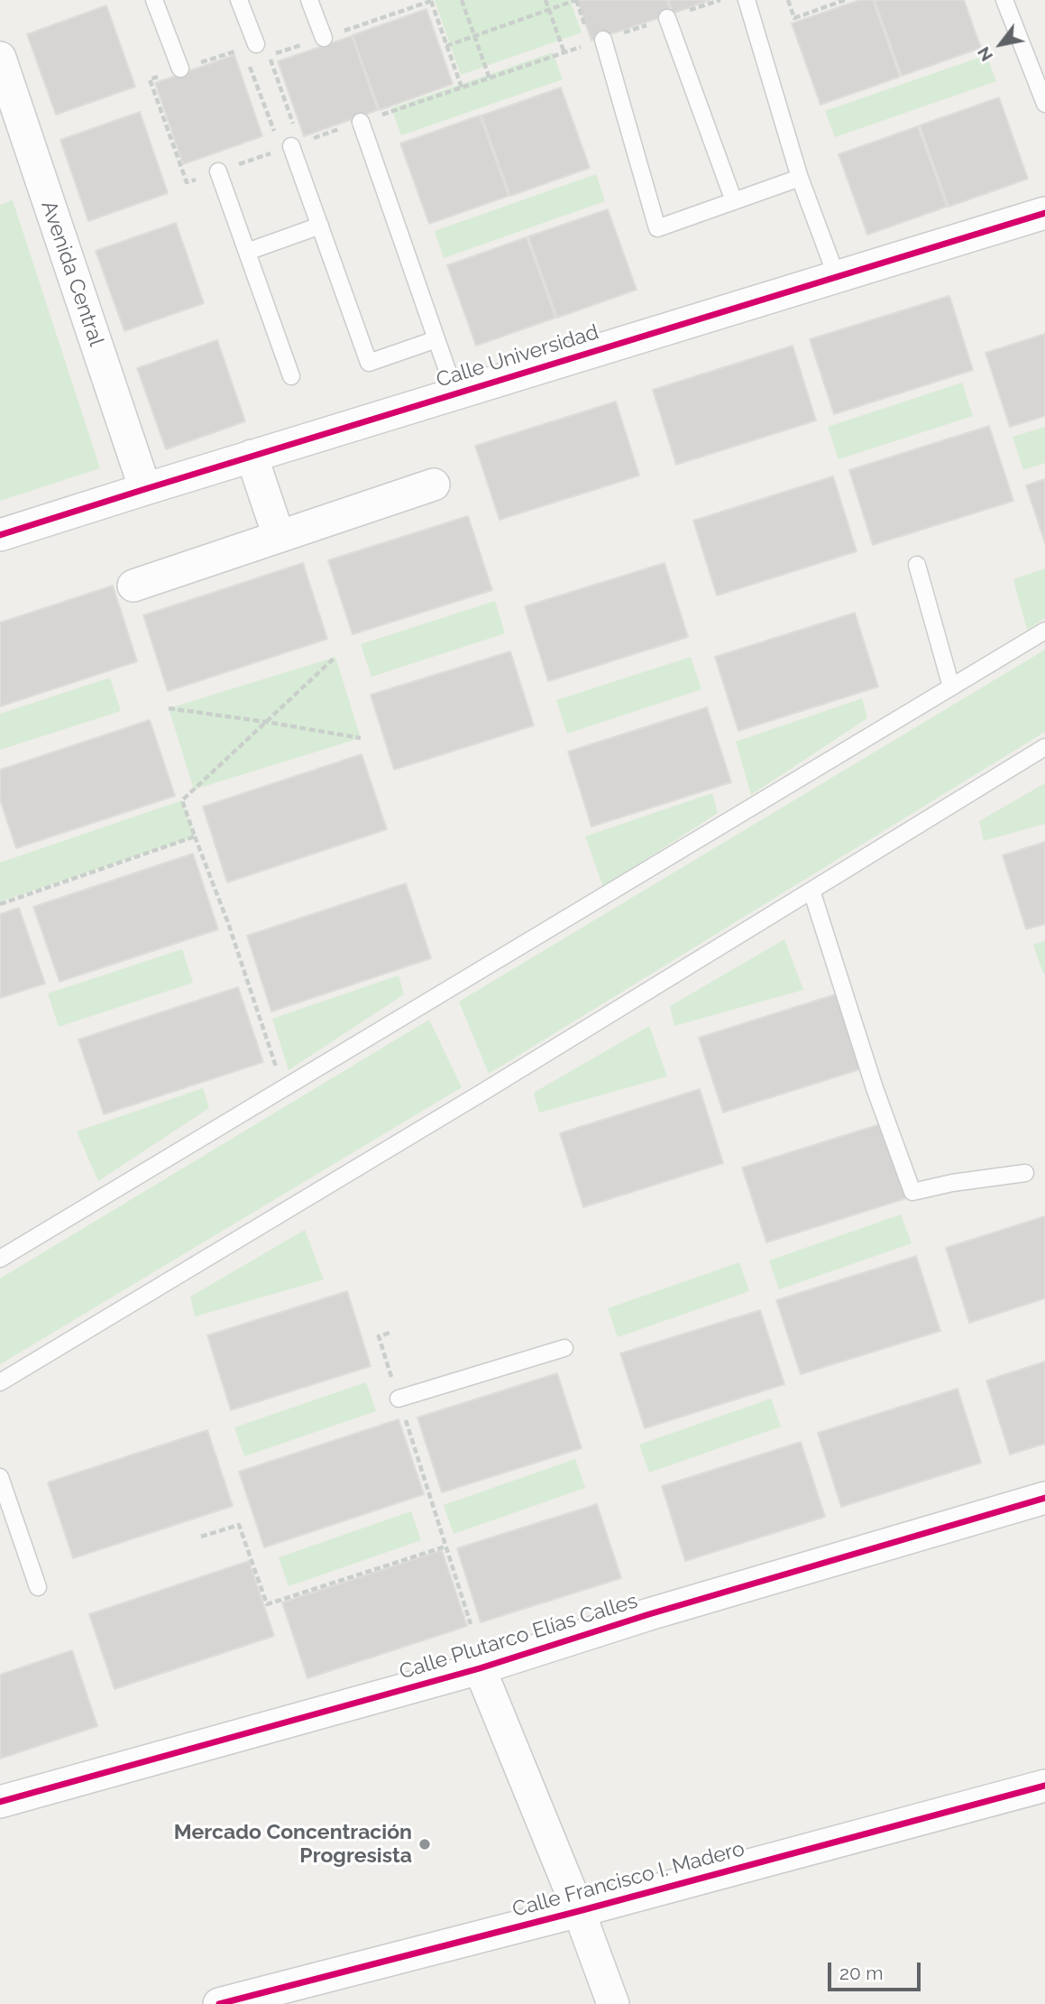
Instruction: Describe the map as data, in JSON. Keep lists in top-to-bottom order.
{
  "streets": {
    "street": [
      "Avenida Central",
      "Calle Universidad",
      "Calle Plutarco Elías Calles",
      "Calle Francisco I. Madero"
    ]
  },
  "crossings": [
    ["Avenida Central", "Calle Universidad"]
  ],
  "places": ["Mercado Concentración Progresista"],
  "scale_bar": "20 m",
  "north": "bottom left"
}
